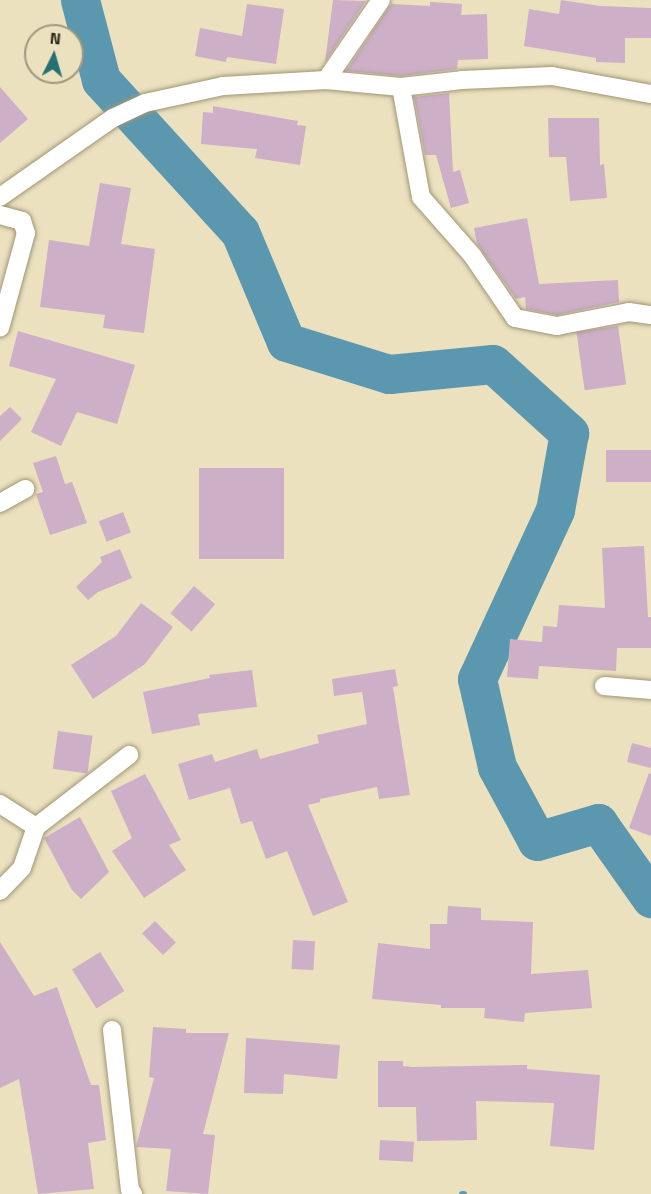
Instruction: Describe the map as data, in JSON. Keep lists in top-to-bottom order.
{
  "north": "top"
}
